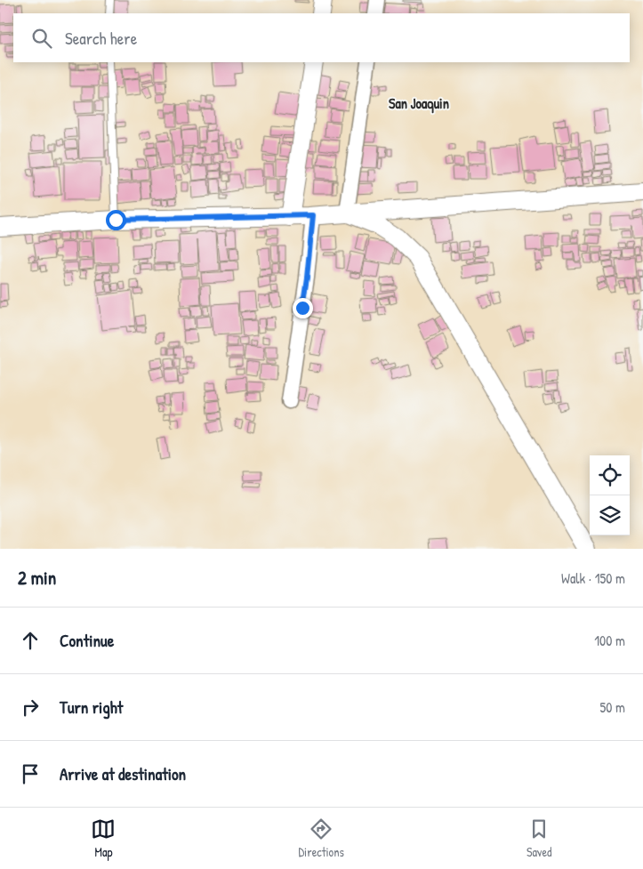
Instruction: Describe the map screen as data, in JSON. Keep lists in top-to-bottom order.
{
  "districts": ["San Joaquin"],
  "page": {
    "search": "Search here",
    "heading": ["2 min", "Walk · 150 m"],
    "list": [
      ["Continue", "100 m"],
      ["Turn right", "50 m"],
      "Arrive at destination"
    ],
    "nav": ["Map", "Directions", "Saved"]
  }
}
